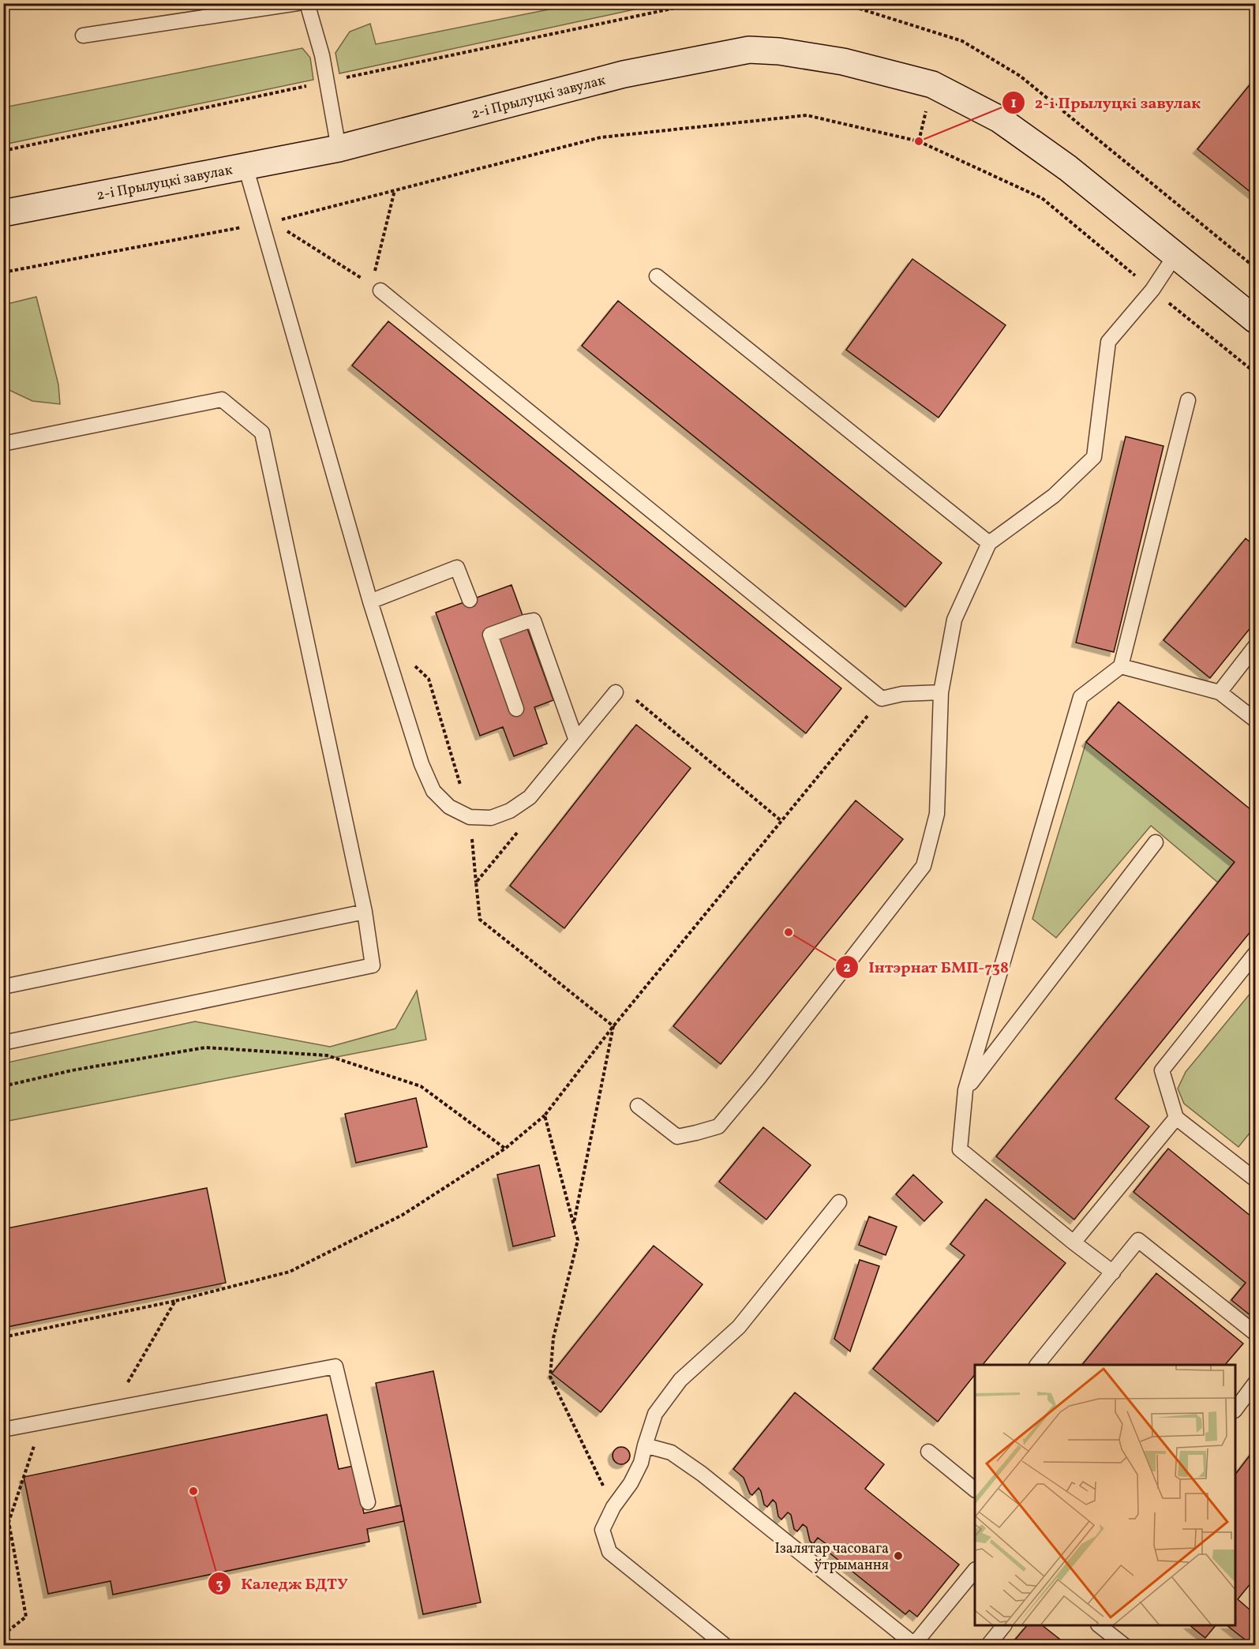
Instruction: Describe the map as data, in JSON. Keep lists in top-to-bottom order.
{
  "streets": {
    "street": ["2-і Прылуцкі завулак"]
  },
  "places": [
    "2-і Прылуцкі завулак",
    "Інтэрнат БМП-738",
    "Каледж БДТУ",
    "Ізалятар часовага ўтрымання"
  ]
}
